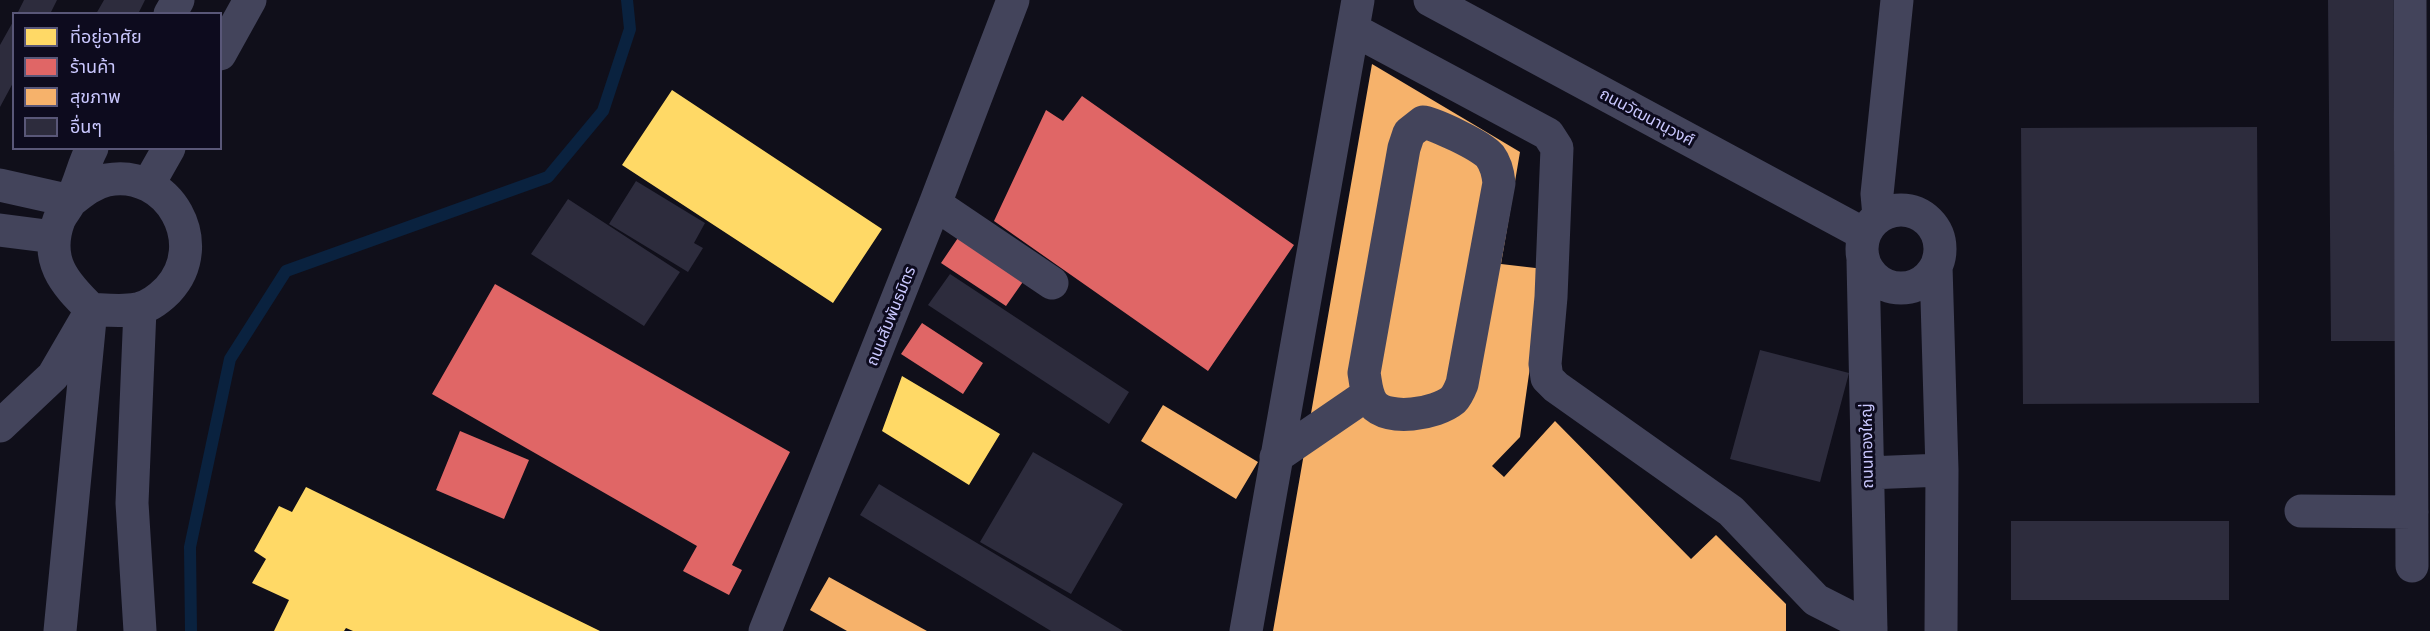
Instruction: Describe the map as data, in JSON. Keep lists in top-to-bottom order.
{
  "streets": {
    "street": ["ถนนวัฒนานุวงศ์", "ถนนสัมพันธมิตร", "ถนนทองใหญ่"]
  },
  "crossings": [
    ["ถนนวัฒนานุวงศ์", "ถนนทองใหญ่"]
  ],
  "legend": [
    "ที่อยู่อาศัย",
    "ร้านค้า",
    "สุขภาพ",
    "อื่นๆ"
  ]
}
